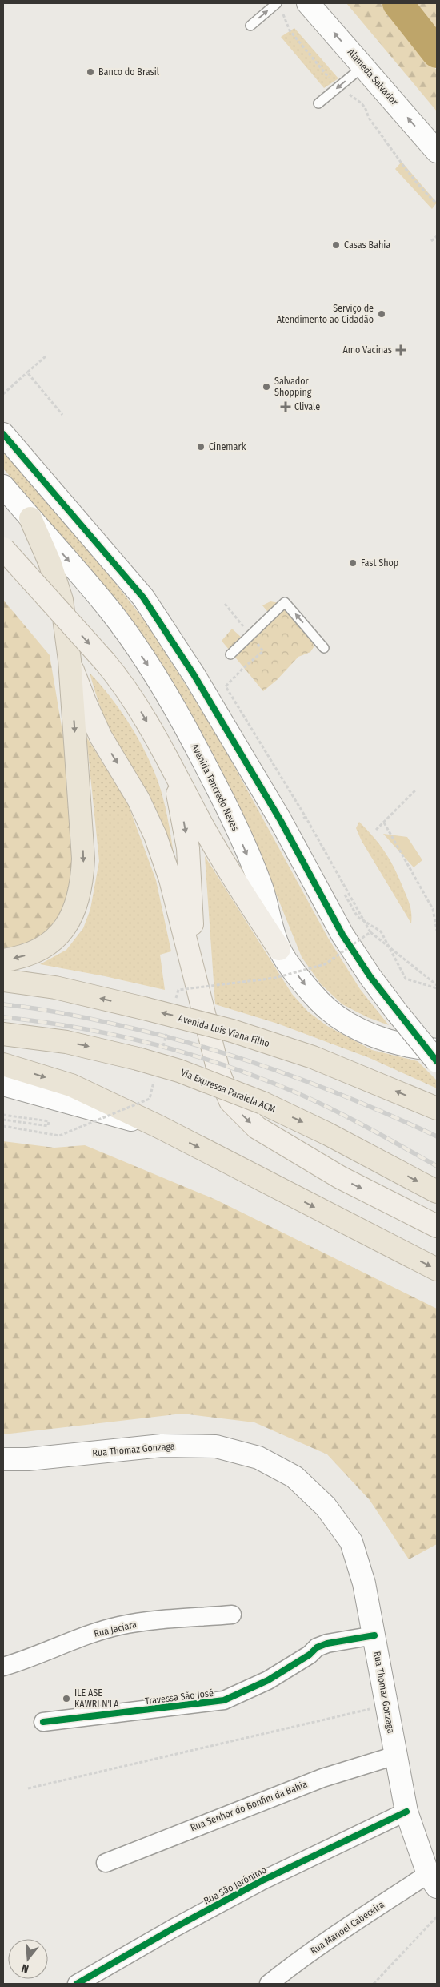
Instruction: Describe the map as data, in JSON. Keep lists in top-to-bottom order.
{
  "streets": {
    "highway": ["Avenida Luís Viana Filho", "Via Expressa Paralela ACM"],
    "street": [
      "Alameda Salvador",
      "Avenida Tancredo Neves",
      "Rua Thomaz Gonzaga",
      "Rua Jaciara",
      "Travessa São José",
      "Rua Senhor do Bonfim da Bahia",
      "Rua São Jerônimo",
      "Rua Manoel Cabeceira"
    ]
  },
  "crossings": [
    ["Rua Thomaz Gonzaga", "Travessa São José"],
    ["Rua Thomaz Gonzaga", "Rua Senhor do Bonfim da Bahia"],
    ["Rua Thomaz Gonzaga", "Rua São Jerônimo"],
    ["Rua Thomaz Gonzaga", "Rua Manoel Cabeceira"]
  ],
  "one_way": ["Alameda Salvador"],
  "places": {
    "other": [
      "Banco do Brasil",
      "Casas Bahia",
      "Serviço de Atendimento ao Cidadão",
      "Salvador Shopping",
      "Cinemark",
      "Fast Shop",
      "ILE ASE KAWRI N'LA"
    ],
    "health": ["Amo Vacinas", "Clivale"]
  },
  "north": "bottom"
}
